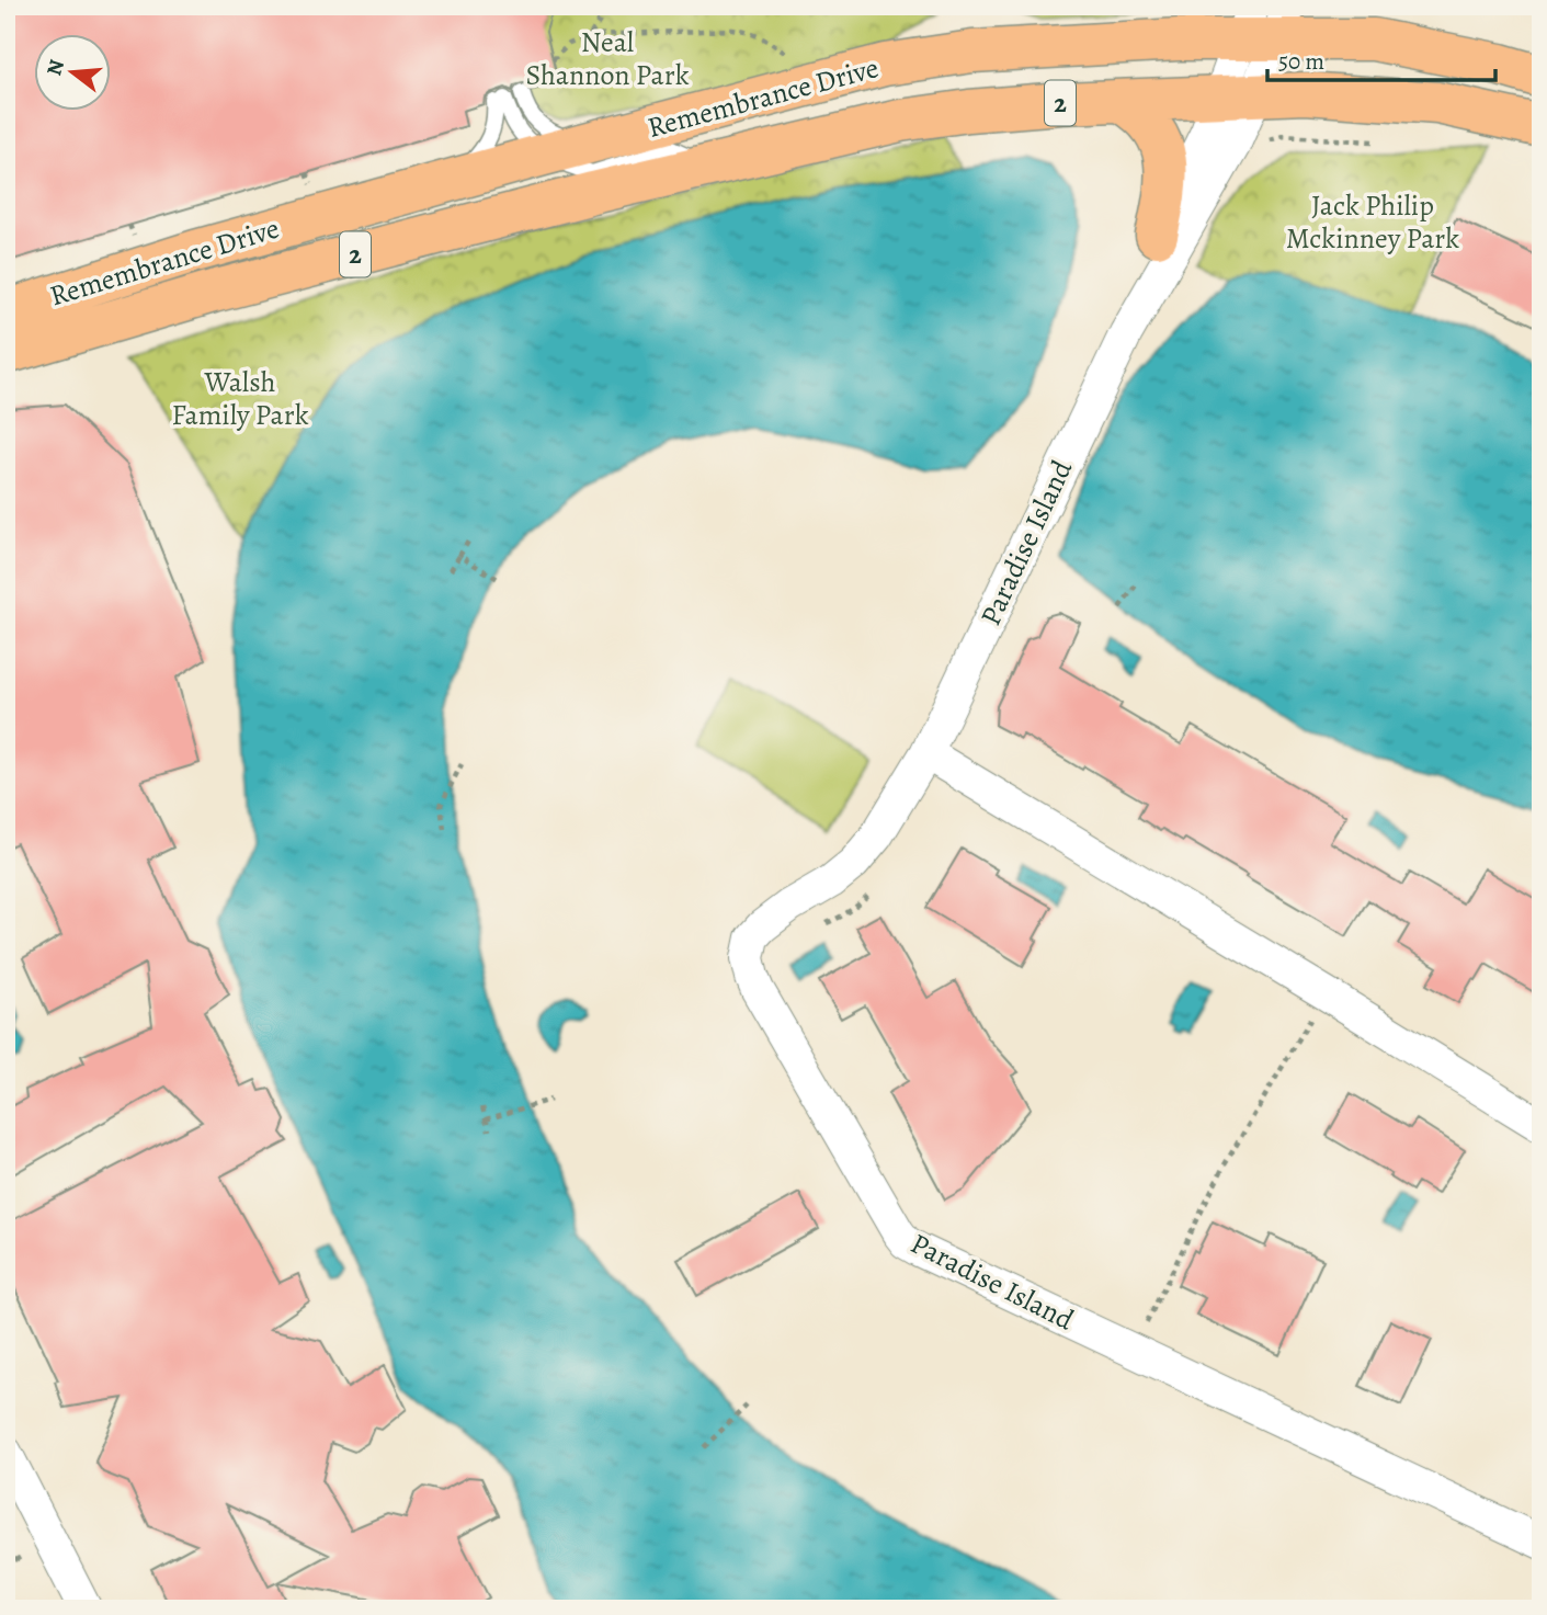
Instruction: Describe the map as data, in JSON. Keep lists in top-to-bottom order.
{
  "streets": {
    "highway": ["Remembrance Drive", "2"],
    "street": ["Paradise Island"]
  },
  "crossings": [
    ["Remembrance Drive", "Paradise Island"]
  ],
  "parks": ["Neal Shannon Park", "Jack Philip Mckinney Park", "Walsh Family Park"],
  "scale_bar": "50 m",
  "north": "left"
}
